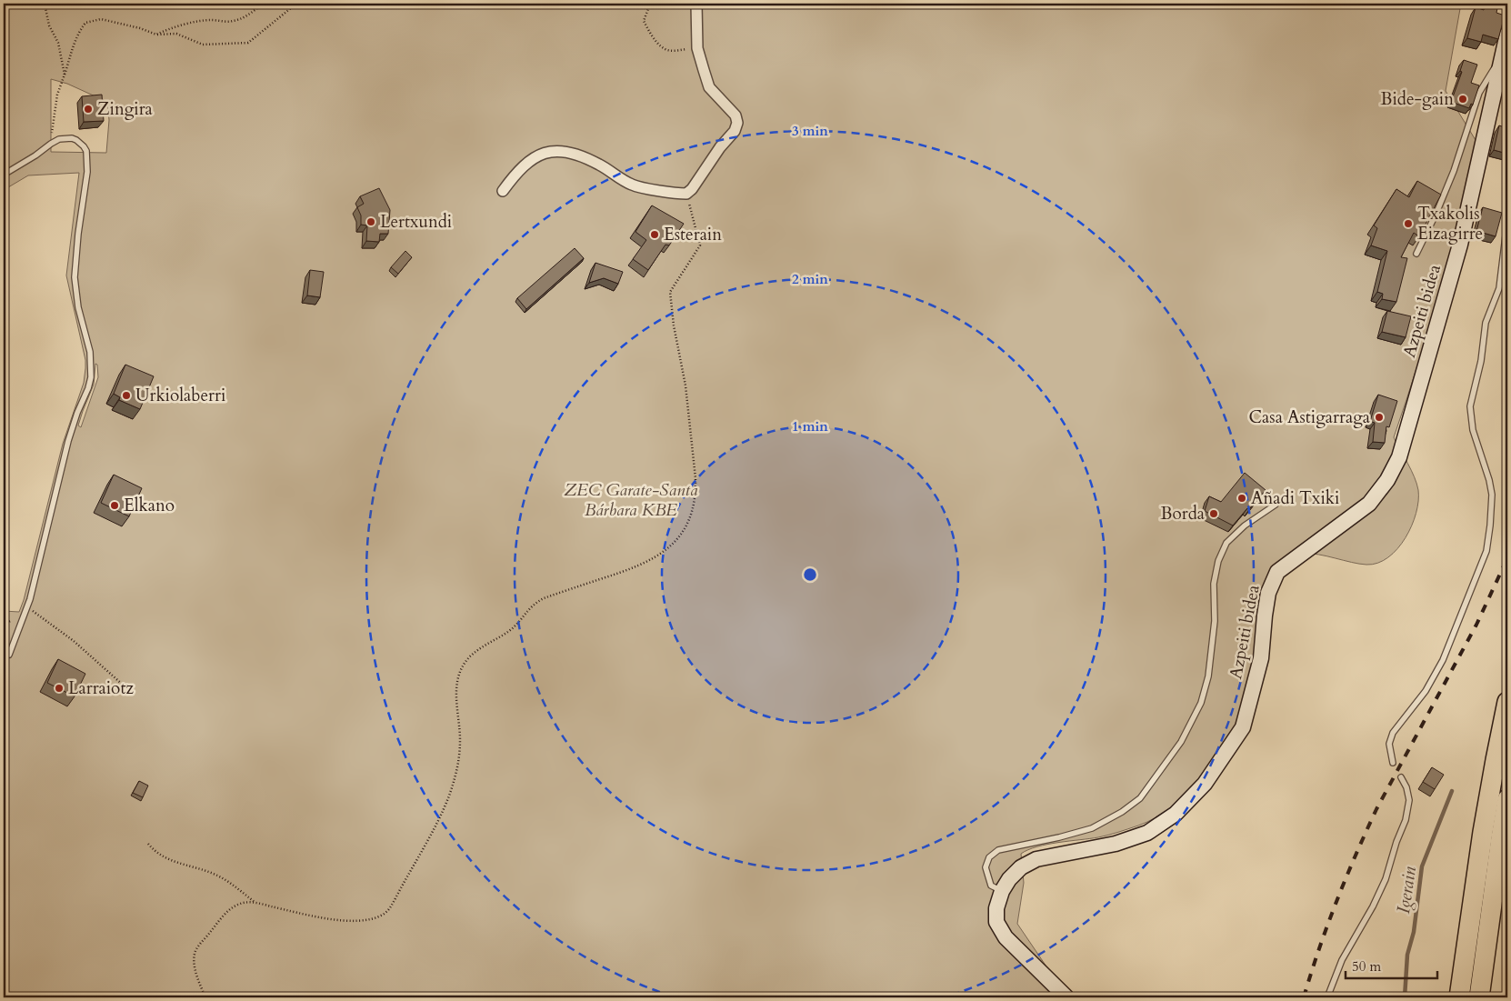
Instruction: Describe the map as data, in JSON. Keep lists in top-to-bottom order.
{
  "streets": {
    "main road": ["Azpeiti bidea"]
  },
  "water": ["Igerain"],
  "parks": ["ZEC Garate-Santa Bárbara KBE"],
  "places": [
    "Bide-gain",
    "Zingira",
    "Lertxundi",
    "Txakolis Eizagirre",
    "Esterain",
    "Urkiolaberri",
    "Casa Astigarraga",
    "Añadi Txiki",
    "Elkano",
    "Borda",
    "Larraiotz"
  ],
  "scale_bar": "50 m",
  "rings": ["3 min", "2 min", "1 min"]
}
